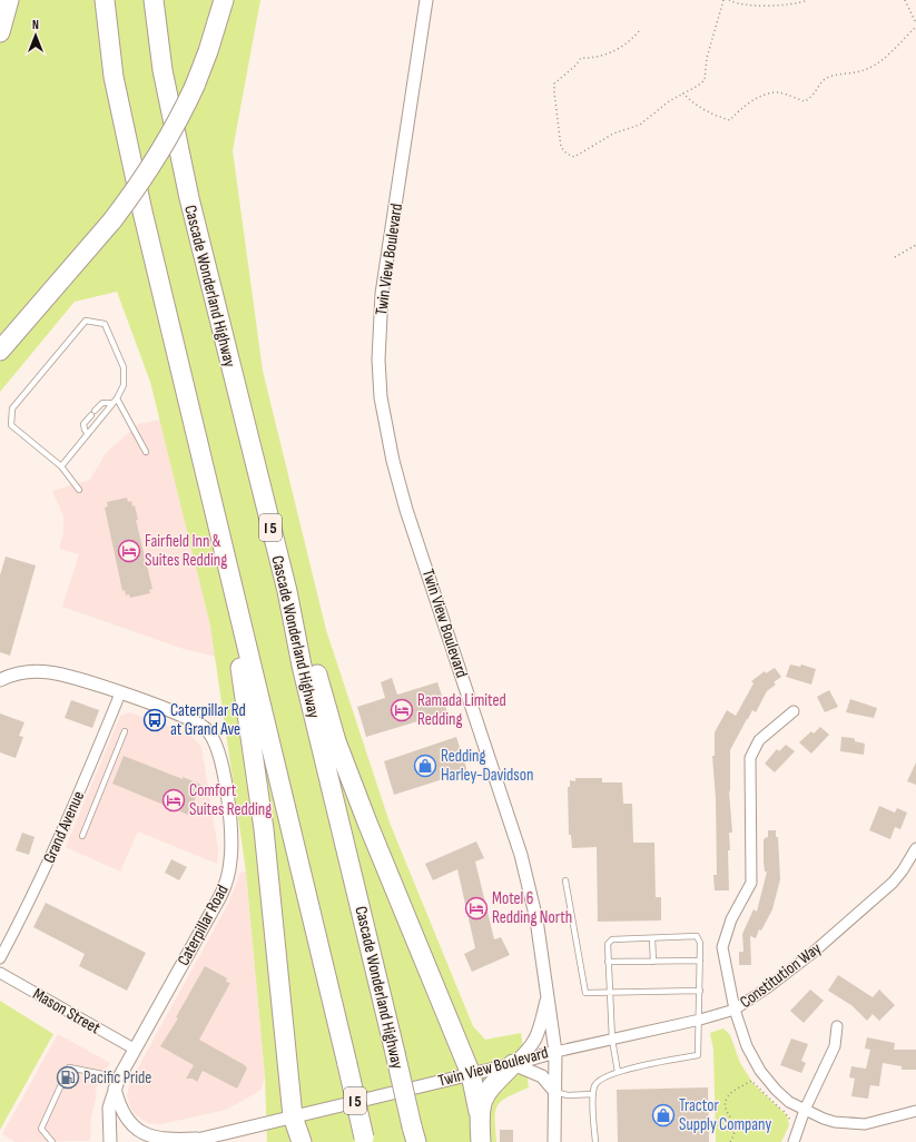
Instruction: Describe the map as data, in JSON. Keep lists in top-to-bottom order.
{
  "streets": {
    "highway": ["Cascade Wonderland Highway", "I 5"],
    "street": [
      "Twin View Boulevard",
      "Grand Avenue",
      "Caterpillar Road",
      "Constitution Way",
      "Mason Street"
    ]
  },
  "crossings": [
    ["Twin View Boulevard", "Constitution Way"],
    ["Grand Avenue", "Caterpillar Road"],
    ["Caterpillar Road", "Mason Street"]
  ],
  "places": {
    "hotel": [
      "Fairfield Inn & Suites Redding",
      "Ramada Limited Redding",
      "Comfort Suites Redding",
      "Motel 6 Redding North"
    ],
    "bus stop": ["Caterpillar Rd at Grand Ave"],
    "shop": ["Redding Harley-Davidson", "Tractor Supply Company"],
    "fuel station": ["Pacific Pride"]
  },
  "north": "top"
}
